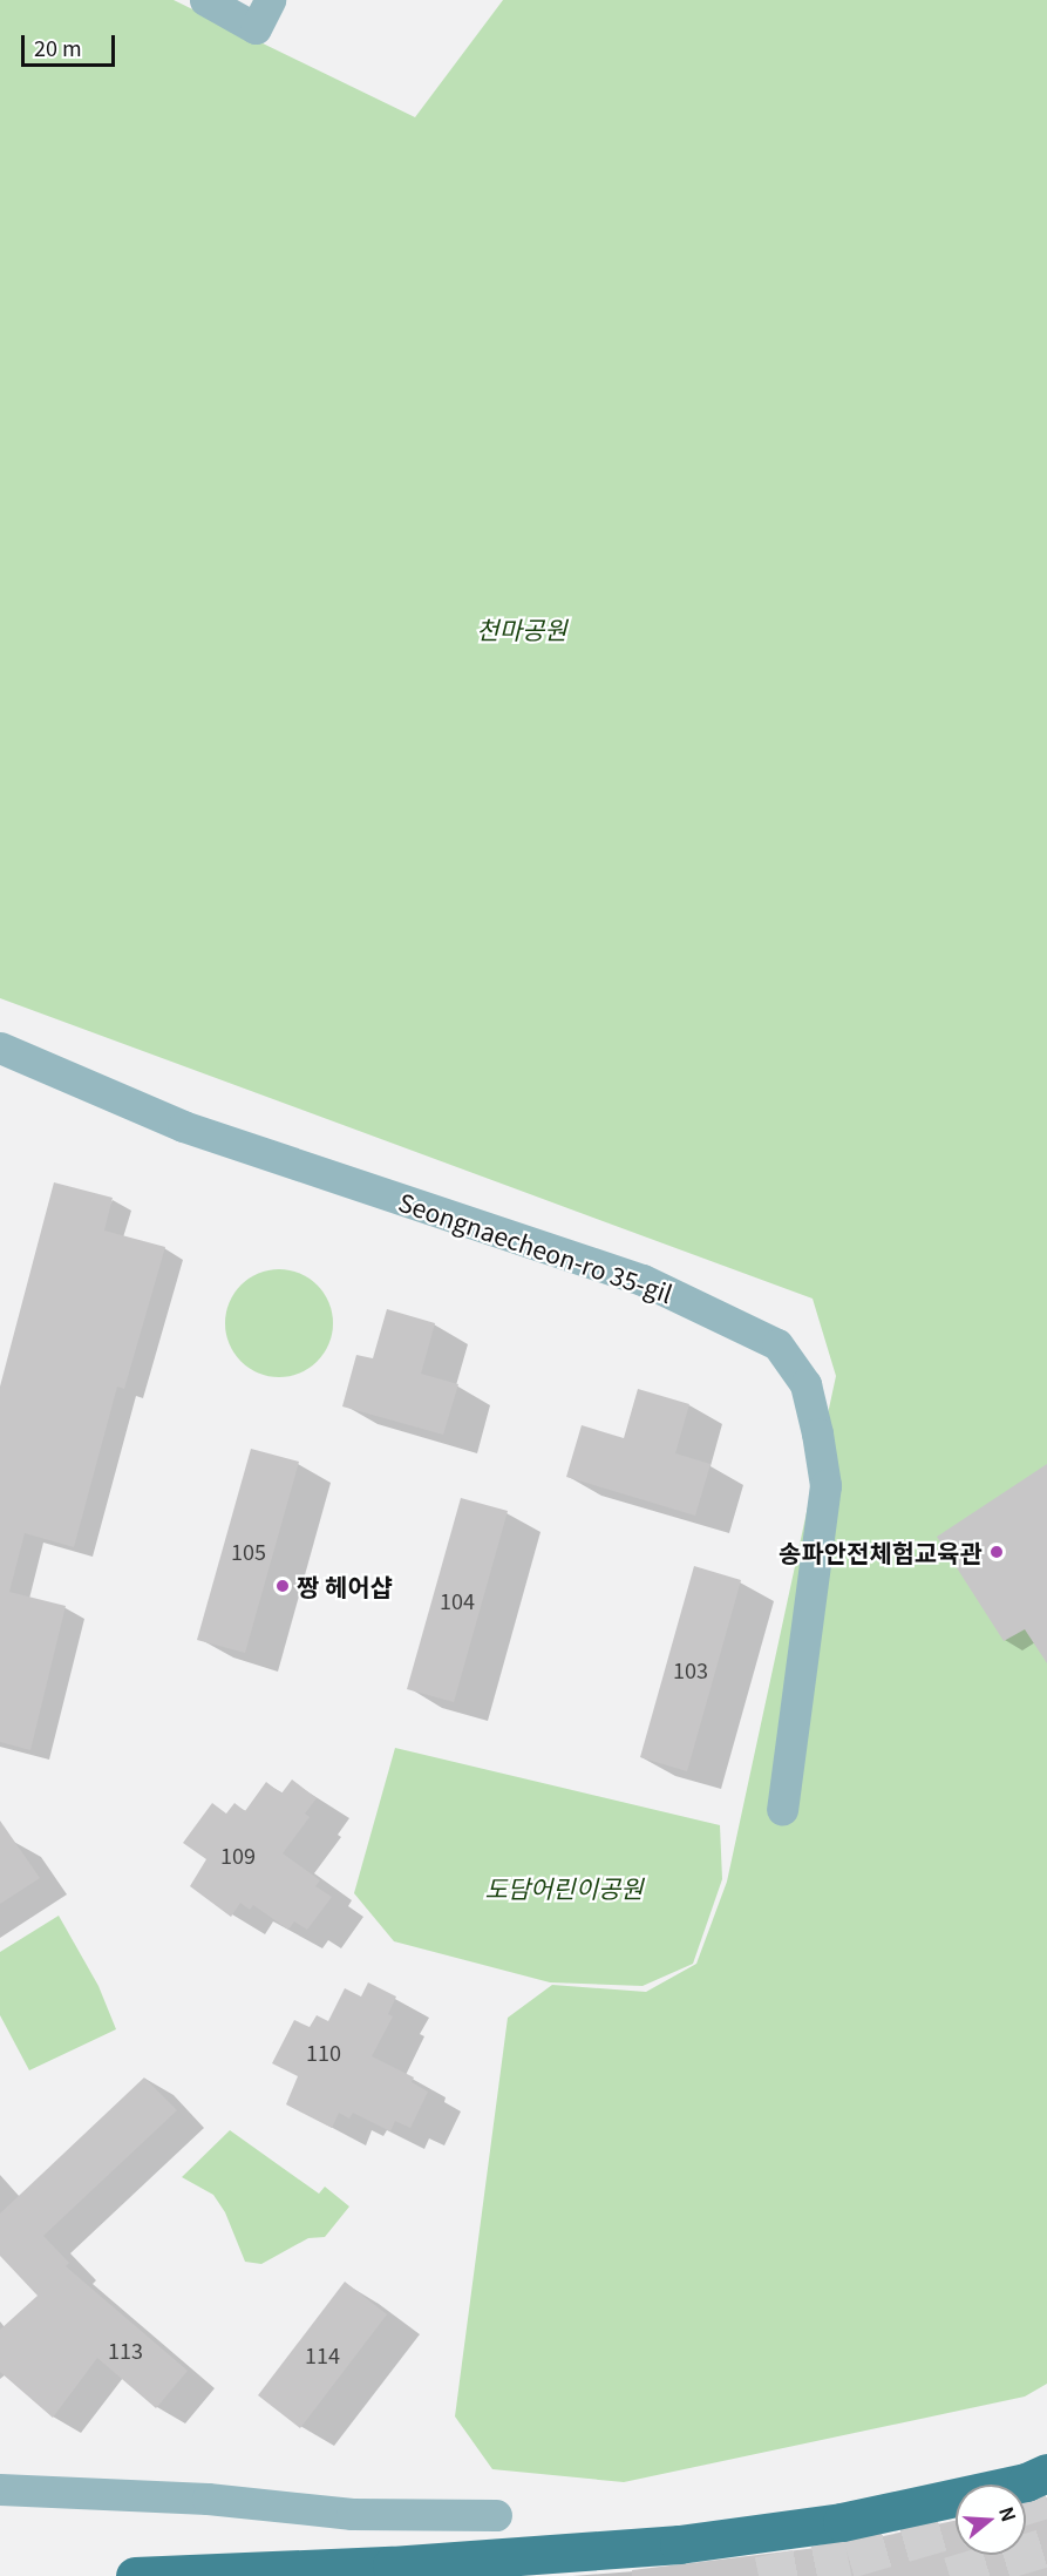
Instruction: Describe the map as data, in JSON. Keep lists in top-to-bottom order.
{
  "streets": {
    "street": ["Seongnaecheon-ro 35-gil"]
  },
  "parks": ["천마공원", "도담어린이공원"],
  "places": ["송파안전체험교육관", "짱 헤어샵"],
  "house_numbers": [
    "105",
    "104",
    "103",
    "109",
    "110",
    "113",
    "114"
  ],
  "scale_bar": "20 m",
  "north": "right"
}
